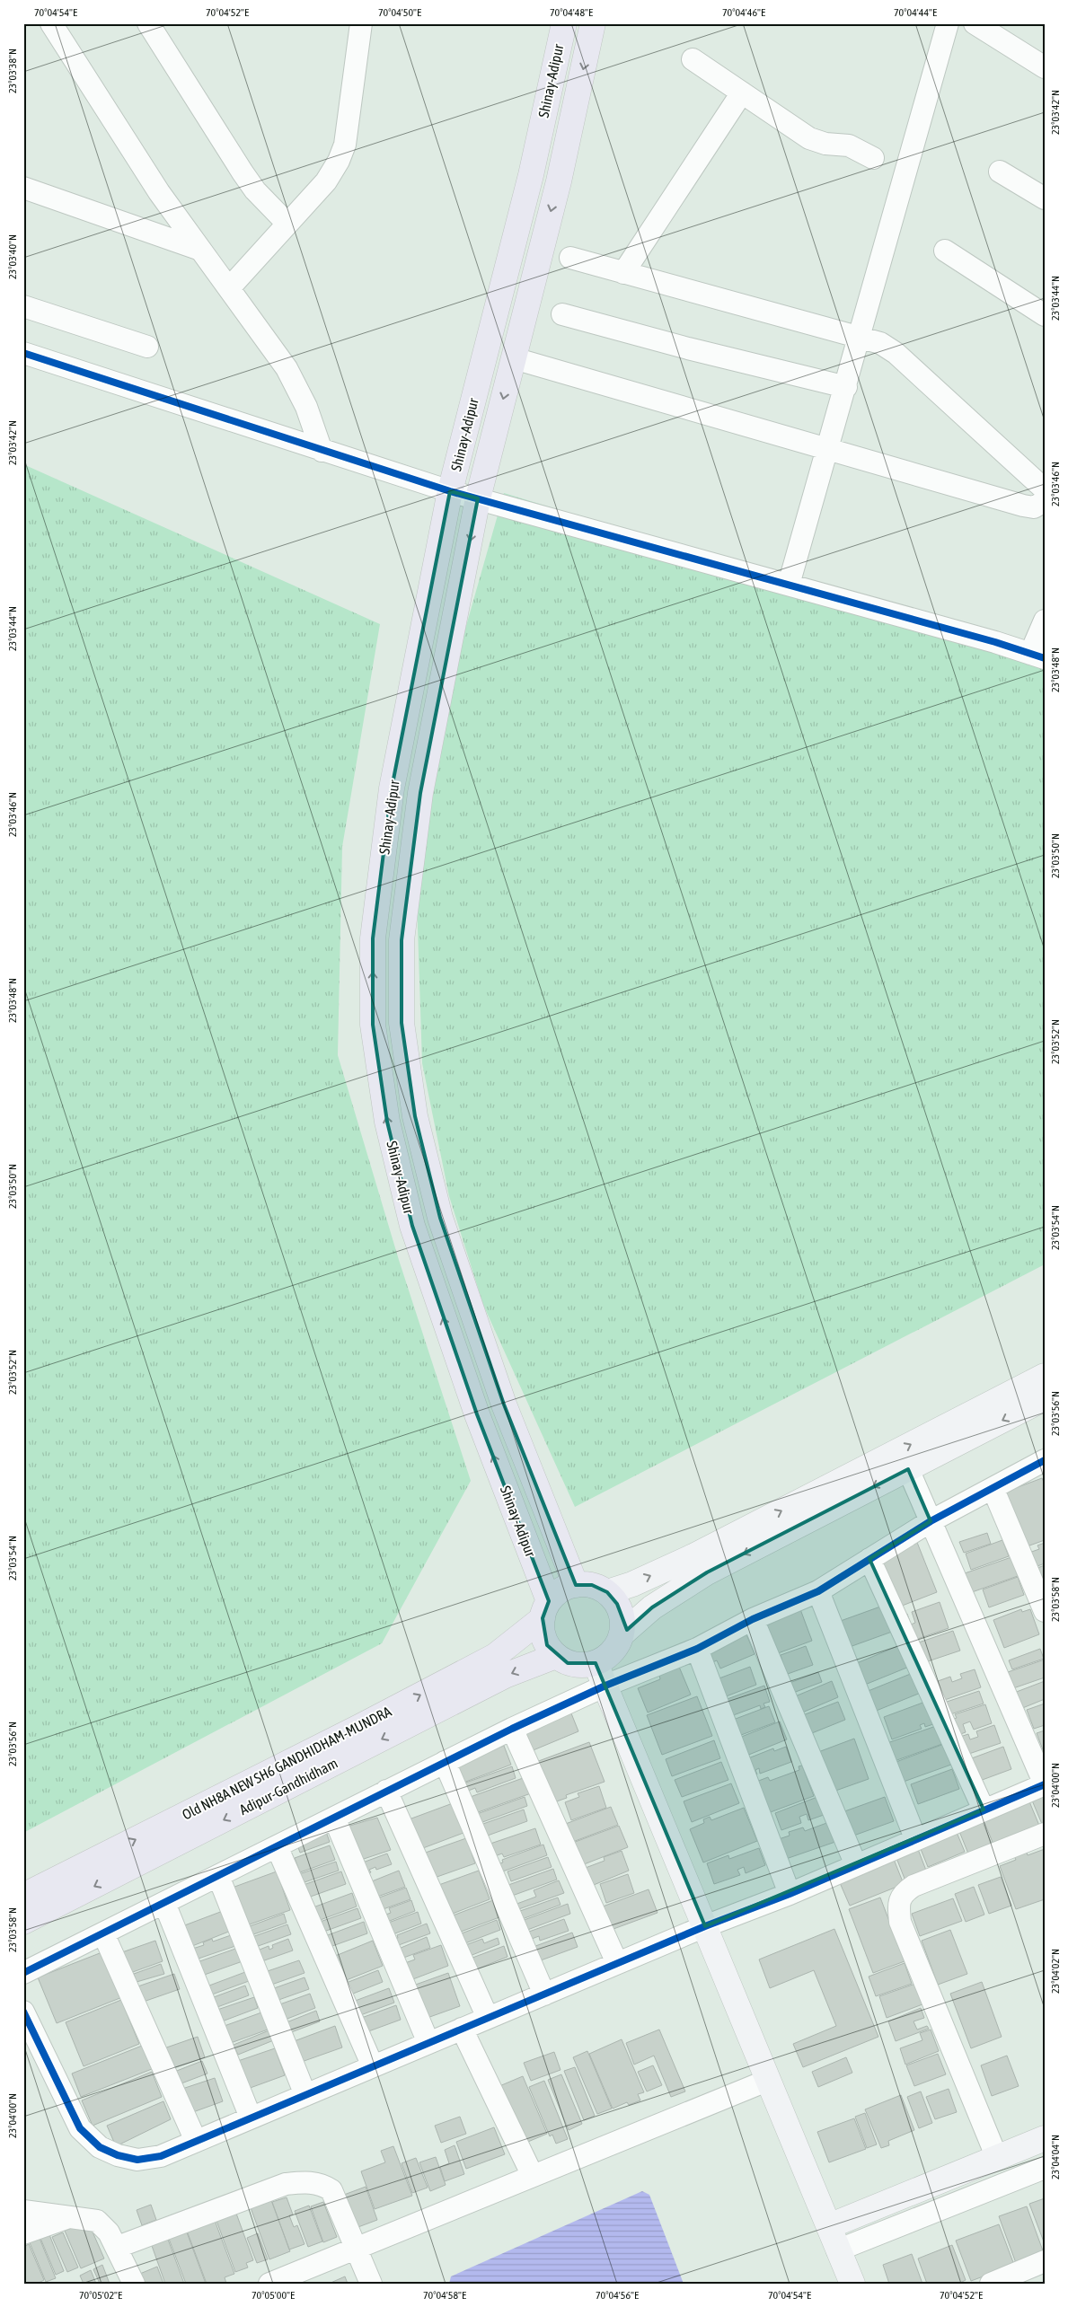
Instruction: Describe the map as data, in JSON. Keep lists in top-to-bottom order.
{
  "streets": {
    "main road": ["Shinay-Adipur", "Old NH8A NEW SH6 GANDHIDHAM-MUNDRA", "Adipur-Gandhidham"]
  },
  "crossings": [
    ["Shinay-Adipur", "Old NH8A NEW SH6 GANDHIDHAM-MUNDRA"],
    ["Shinay-Adipur", "Adipur-Gandhidham"],
    ["Old NH8A NEW SH6 GANDHIDHAM-MUNDRA", "Adipur-Gandhidham"]
  ],
  "one_way": ["Old NH8A NEW SH6 GANDHIDHAM-MUNDRA", "Adipur-Gandhidham"],
  "coordinates": [
    "70°04'54\"E",
    "70°04'52\"E",
    "70°04'50\"E",
    "70°04'48\"E",
    "70°04'46\"E",
    "70°04'44\"E",
    "23°03'38\"N",
    "23°03'42\"N",
    "23°03'40\"N",
    "23°03'44\"N",
    "23°03'46\"N",
    "23°03'48\"N",
    "23°03'50\"N",
    "23°03'52\"N",
    "23°03'54\"N",
    "23°03'56\"N",
    "23°03'58\"N",
    "23°04'00\"N",
    "23°04'02\"N",
    "23°04'04\"N",
    "70°05'02\"E",
    "70°05'00\"E",
    "70°04'58\"E",
    "70°04'56\"E"
  ]
}
